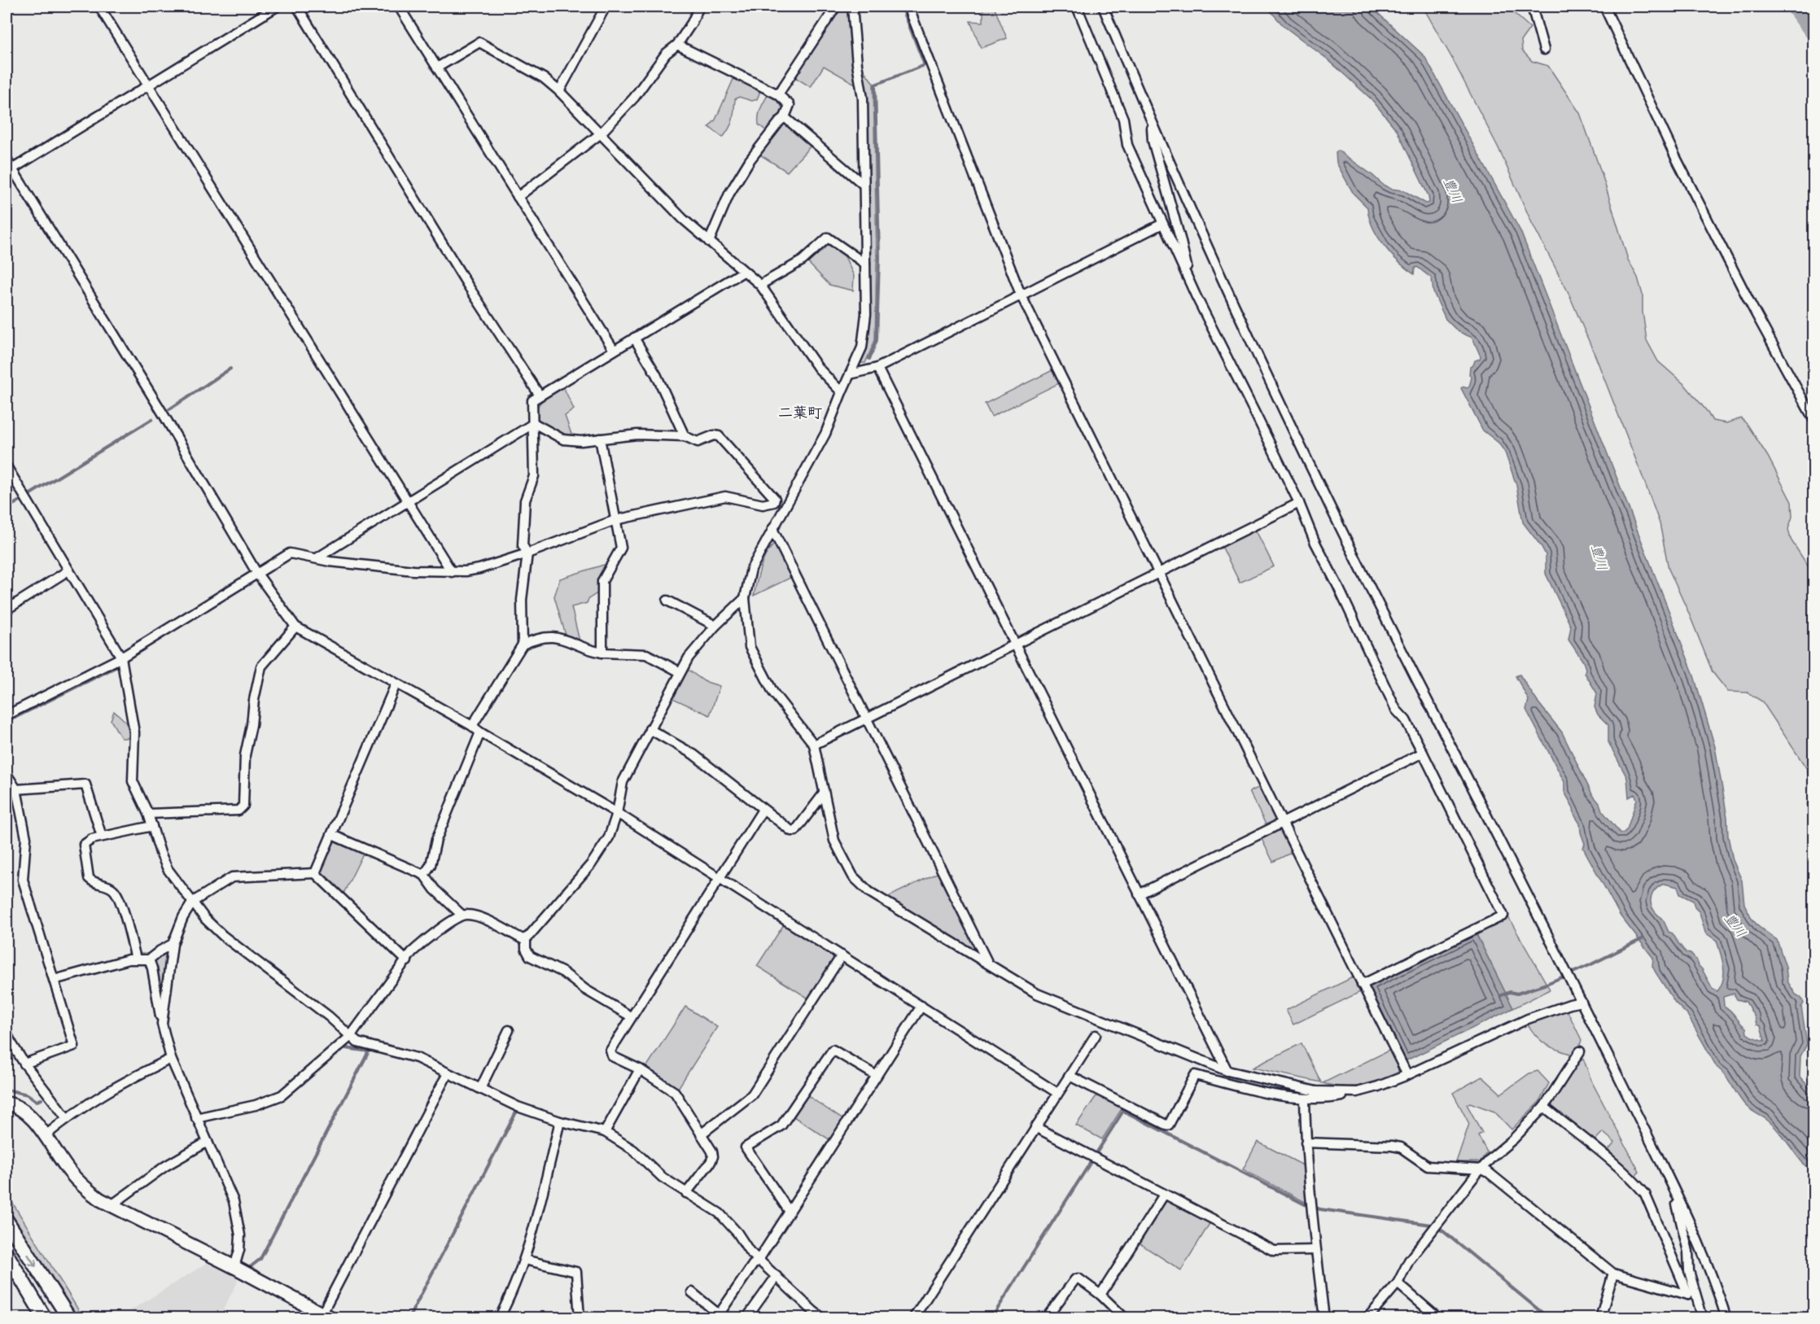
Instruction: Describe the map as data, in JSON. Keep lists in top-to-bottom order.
{
  "districts": ["二葉町"],
  "water": ["豊川"]
}
